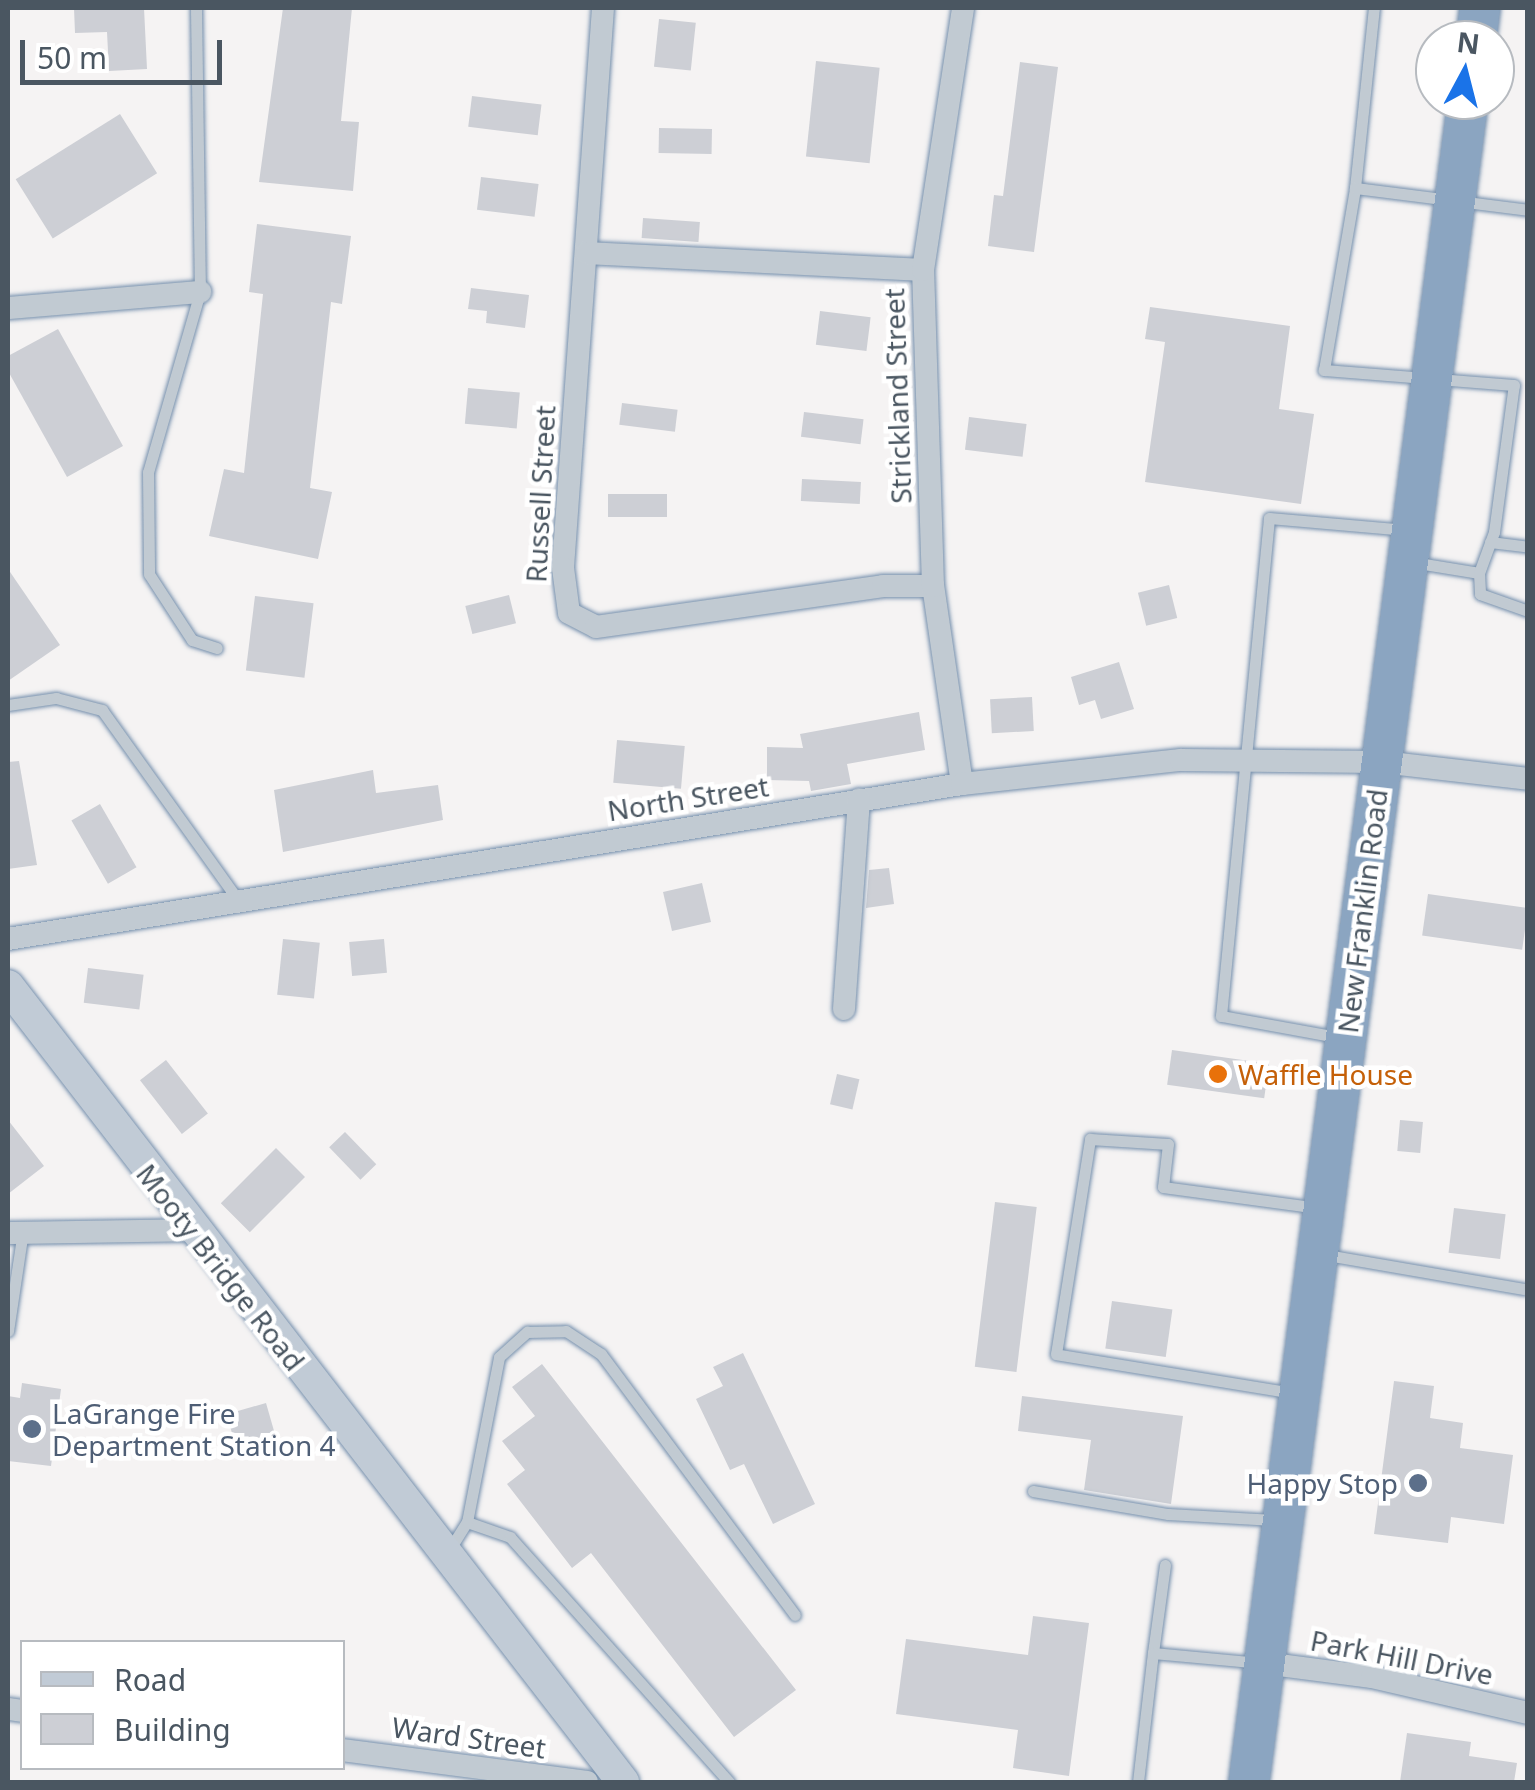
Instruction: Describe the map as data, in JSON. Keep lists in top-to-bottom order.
{
  "streets": {
    "highway": ["New Franklin Road"],
    "street": [
      "Strickland Street",
      "Russell Street",
      "North Street",
      "Mooty Bridge Road",
      "Park Hill Drive",
      "Ward Street"
    ]
  },
  "crossings": [
    ["Strickland Street", "Russell Street"],
    ["Strickland Street", "North Street"],
    ["North Street", "New Franklin Road"],
    ["New Franklin Road", "Park Hill Drive"]
  ],
  "places": ["Waffle House", "LaGrange Fire Department Station 4", "Happy Stop"],
  "legend": ["Road", "Building"],
  "scale_bar": "50 m",
  "north": "top"
}
